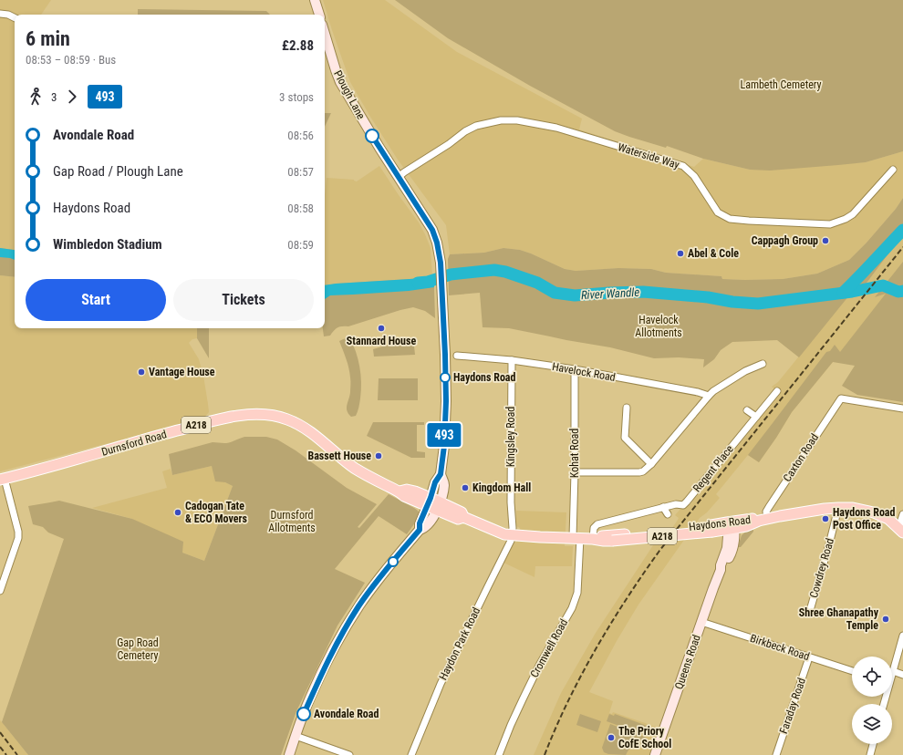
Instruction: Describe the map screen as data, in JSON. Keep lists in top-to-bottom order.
{
  "streets": {
    "main road": [
      "Plough Lane",
      "A218",
      "Durnsford Road",
      "Haydons Road",
      "Queens Road"
    ],
    "street": [
      "Waterside Way",
      "Havelock Road",
      "Kingsley Road",
      "Kohat Road",
      "Caxton Road",
      "Regent Place",
      "Cowdrey Road",
      "Haydon Park Road",
      "Birkbeck Road",
      "Cromwell Road",
      "Faraday Road"
    ]
  },
  "crossings": [
    ["Plough Lane", "Waterside Way"],
    ["Plough Lane", "Durnsford Road"],
    ["Plough Lane", "Haydons Road"],
    ["Havelock Road", "Kingsley Road"],
    ["Havelock Road", "Kohat Road"],
    ["Kingsley Road", "Haydons Road"],
    ["Kingsley Road", "Haydon Park Road"],
    ["Durnsford Road", "Haydons Road"],
    ["Kohat Road", "Haydons Road"],
    ["Kohat Road", "Cromwell Road"],
    ["Caxton Road", "Haydons Road"],
    ["Regent Place", "Haydons Road"],
    ["Haydons Road", "Cowdrey Road"],
    ["Haydons Road", "Haydon Park Road"],
    ["Haydons Road", "Cromwell Road"],
    ["Haydons Road", "Queens Road"],
    ["Birkbeck Road", "Queens Road"],
    ["Birkbeck Road", "Faraday Road"]
  ],
  "water": ["River Wandle"],
  "parks": [
    "Lambeth Cemetery",
    "Havelock Allotments",
    "Durnsford Allotments",
    "Gap Road Cemetery"
  ],
  "places": [
    "Cappagh Group",
    "Abel & Cole",
    "Stannard House",
    "Vantage House",
    "Haydons Road",
    "Bassett House",
    "Kingdom Hall",
    "Cadogan Tate & ECO Movers",
    "Haydons Road Post Office",
    "Shree Ghanapathy Temple",
    "Avondale Road",
    "The Priory CofE School"
  ],
  "lines": ["bus line 493"],
  "page": {
    "on_map": "493",
    "heading": ["6 min", "08:53 – 08:59 · Bus", "£2.88"],
    "legs": ["3", "493", "3 stops"],
    "list": [
      {
        "name": "Avondale Road",
        "value": "08:56"
      },
      {
        "name": "Gap Road / Plough Lane",
        "value": "08:57"
      },
      {
        "name": "Haydons Road",
        "value": "08:58"
      },
      {
        "name": "Wimbledon Stadium",
        "value": "08:59"
      }
    ],
    "buttons": ["Start", "Tickets"]
  }
}
